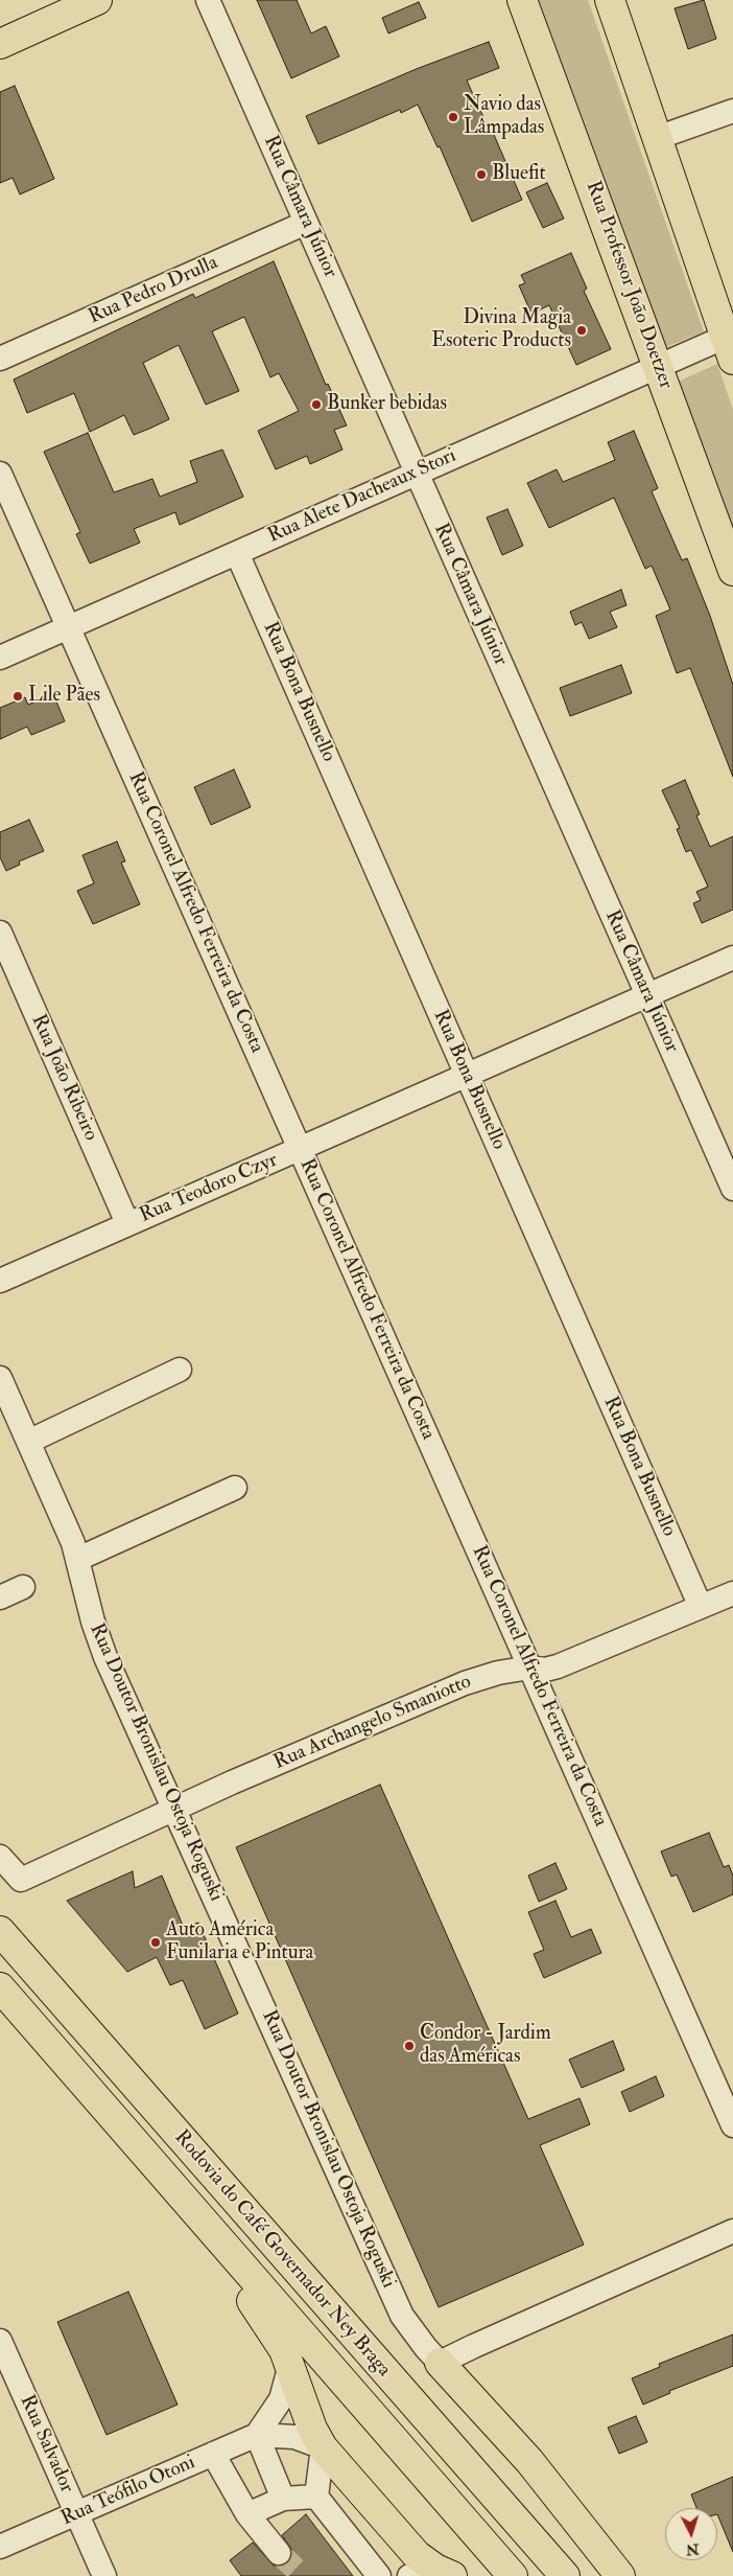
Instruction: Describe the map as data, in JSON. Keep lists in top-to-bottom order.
{
  "streets": {
    "main road": ["Rua Professor João Doetzer", "Rodovia do Café Governador Ney Braga"],
    "street": [
      "Rua Câmara Júnior",
      "Rua Pedro Drulla",
      "Rua Alete Dacheaux Stori",
      "Rua Bona Busnello",
      "Rua Coronel Alfredo Ferreira da Costa",
      "Rua João Ribeiro",
      "Rua Teodoro Czyr",
      "Rua Archangelo Smaniotto",
      "Rua Doutor Bronislau Ostoja Roguski",
      "Rua Salvador",
      "Rua Teófilo Otoni"
    ]
  },
  "crossings": [
    ["Rua Câmara Júnior", "Rua Pedro Drulla"],
    ["Rua Câmara Júnior", "Rua Alete Dacheaux Stori"],
    ["Rua Câmara Júnior", "Rua Teodoro Czyr"],
    ["Rua Professor João Doetzer", "Rua Alete Dacheaux Stori"],
    ["Rua Alete Dacheaux Stori", "Rua Bona Busnello"],
    ["Rua Alete Dacheaux Stori", "Rua Coronel Alfredo Ferreira da Costa"],
    ["Rua Bona Busnello", "Rua Teodoro Czyr"],
    ["Rua Bona Busnello", "Rua Archangelo Smaniotto"],
    ["Rua Coronel Alfredo Ferreira da Costa", "Rua Teodoro Czyr"],
    ["Rua Coronel Alfredo Ferreira da Costa", "Rua Archangelo Smaniotto"],
    ["Rua João Ribeiro", "Rua Teodoro Czyr"],
    ["Rua Archangelo Smaniotto", "Rua Doutor Bronislau Ostoja Roguski"],
    ["Rua Salvador", "Rua Teófilo Otoni"]
  ],
  "places": [
    "Navio das Lâmpadas",
    "Bluefit",
    "Divina Magia Esoteric Products",
    "Bunker bebidas",
    "Lile Pães",
    "Auto América Funilaria e Pintura",
    "Condor - Jardim das Américas"
  ],
  "north": "bottom"
}
